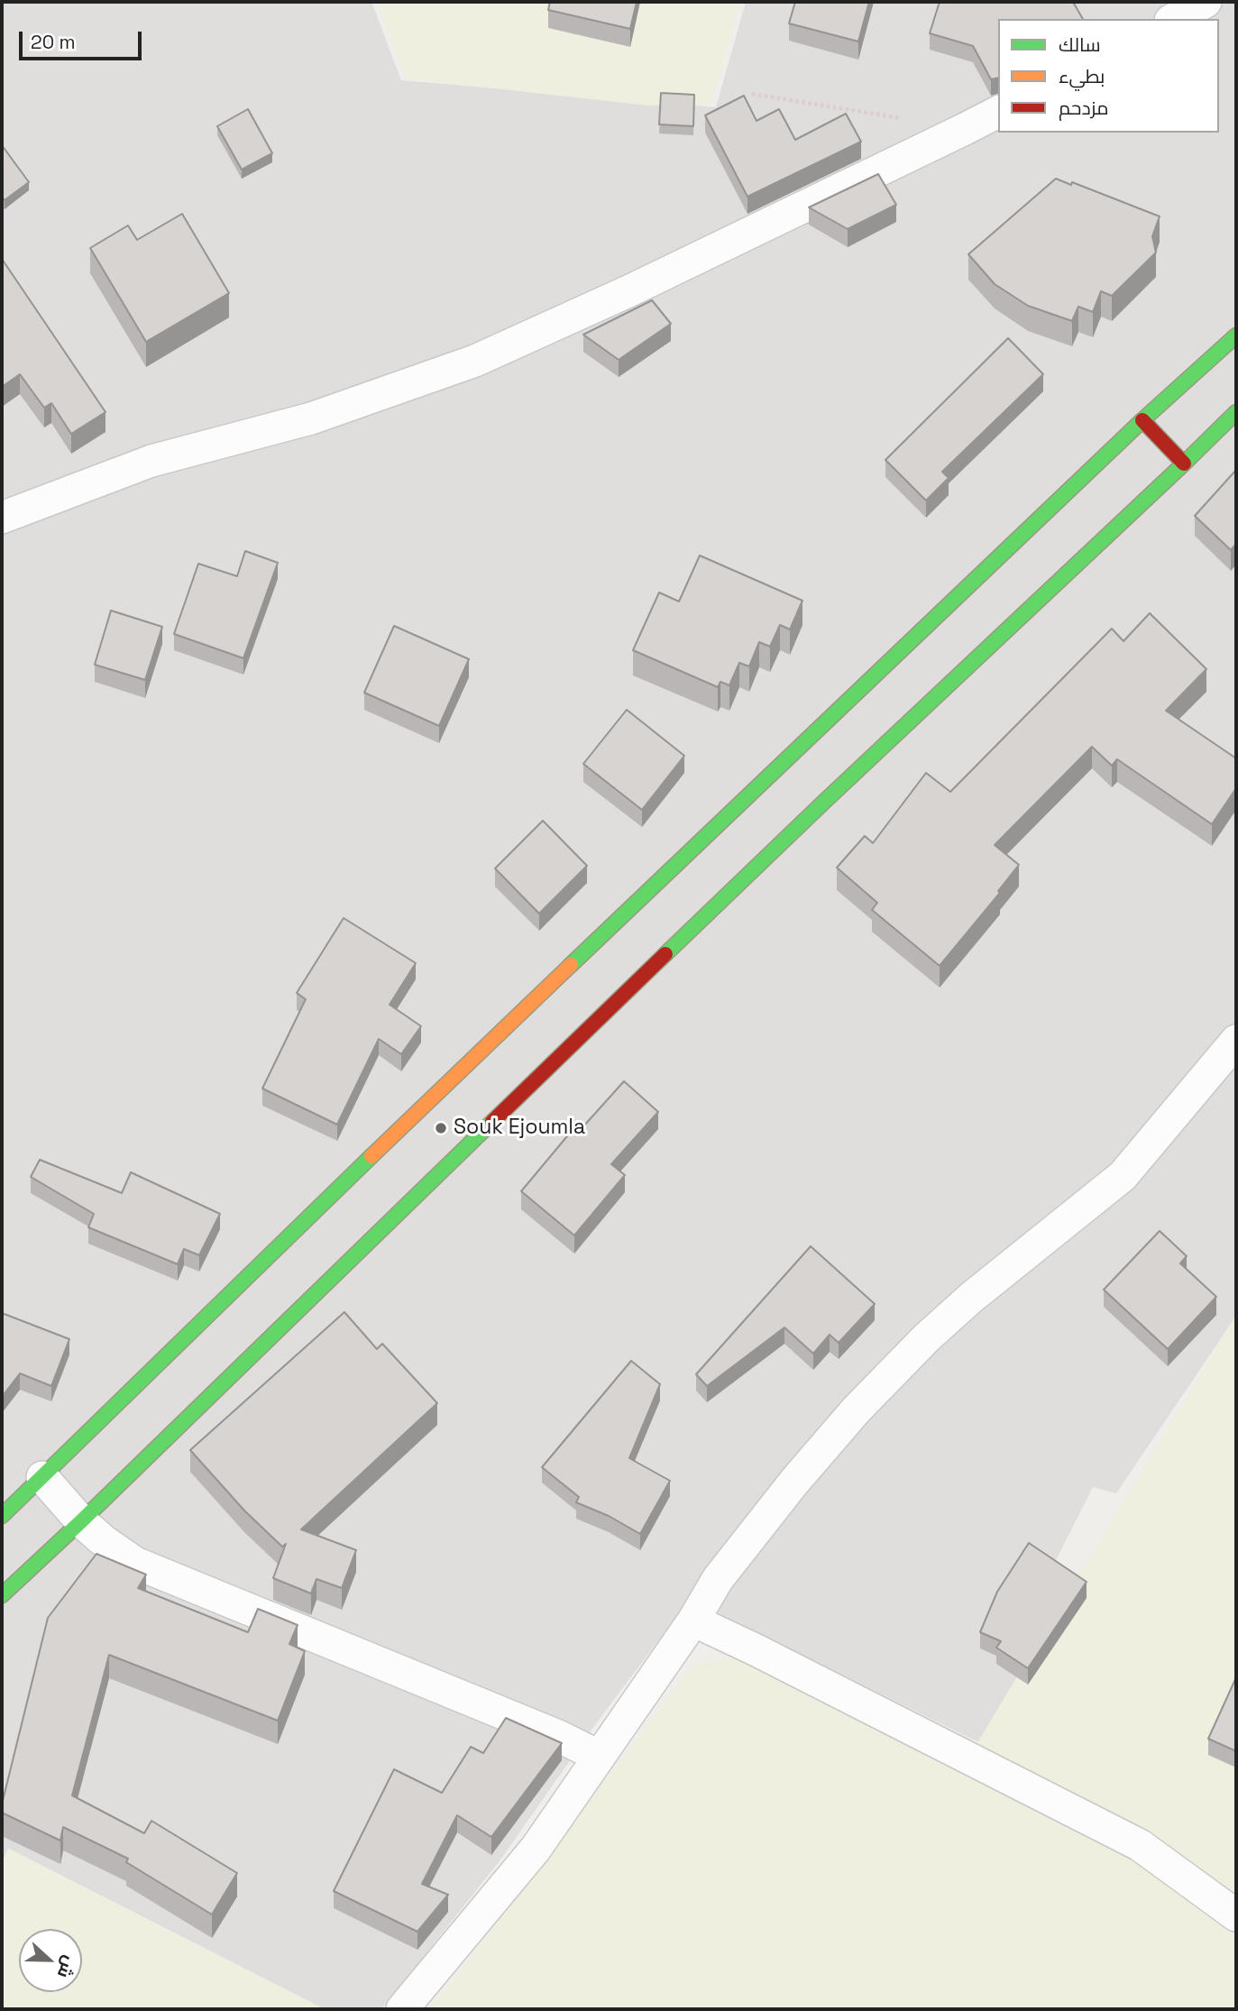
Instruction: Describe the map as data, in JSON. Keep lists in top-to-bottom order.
{
  "places": ["Souk Ejoumla"],
  "legend": ["سالك", "بطيء", "مزدحم"],
  "scale_bar": "20 m",
  "north": "right"
}
